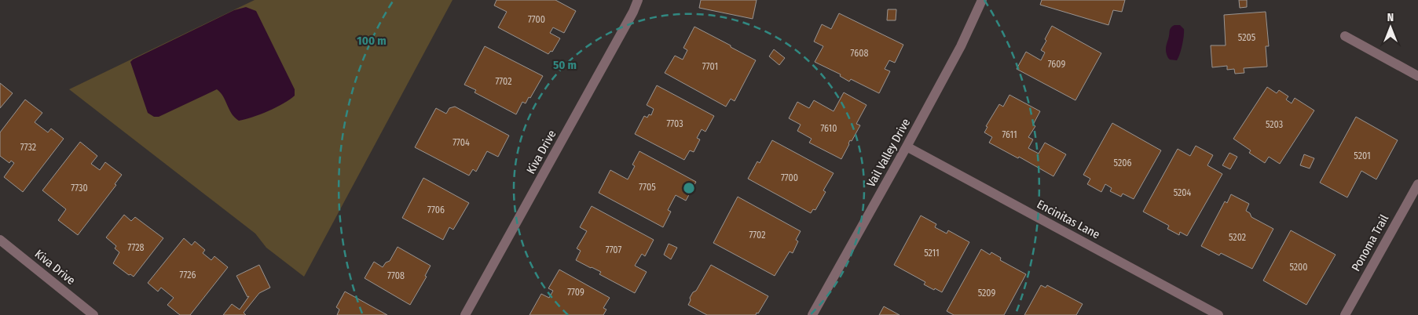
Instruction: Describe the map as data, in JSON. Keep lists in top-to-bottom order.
{
  "streets": {
    "street": [
      "Kiva Drive",
      "Vail Valley Drive",
      "Encinitas Lane",
      "Ponoma Trail"
    ]
  },
  "crossings": [
    ["Vail Valley Drive", "Encinitas Lane"]
  ],
  "house_numbers": [
    "7700",
    "5205",
    "7608",
    "7609",
    "7701",
    "7702",
    "7703",
    "5203",
    "7610",
    "7611",
    "7704",
    "7732",
    "5201",
    "5206",
    "7700",
    "7705",
    "7730",
    "5204",
    "7706",
    "7702",
    "5202",
    "7728",
    "7707",
    "5211",
    "5200",
    "7726",
    "7708",
    "7709",
    "5209"
  ],
  "north": "top",
  "rings": ["100 m", "50 m"]
}
